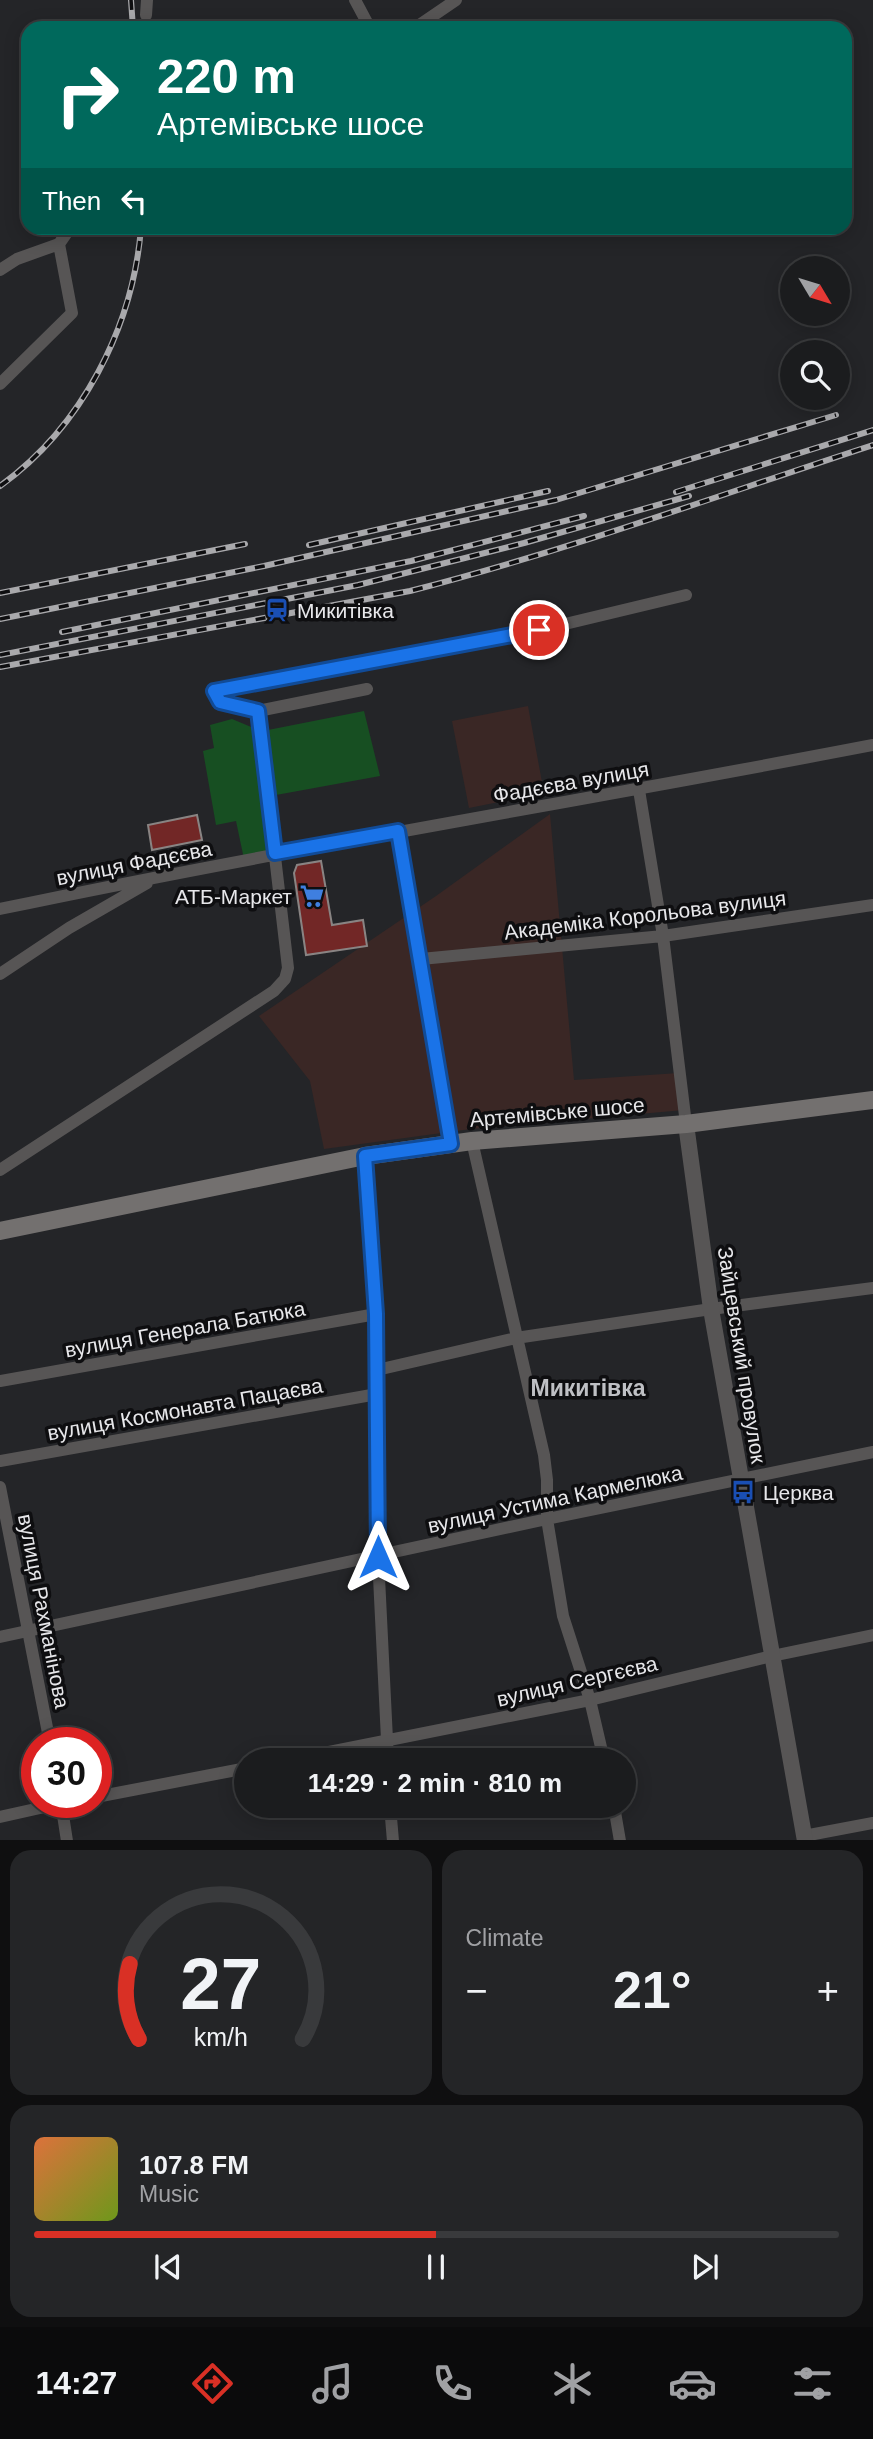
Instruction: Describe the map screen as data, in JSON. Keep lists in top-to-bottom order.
{
  "streets": {
    "main road": ["Артемівське шосе"],
    "street": [
      "Фадєєва вулиця",
      "вулиця Фадєєва",
      "Академіка Корольова вулиця",
      "вулиця Генерала Батюка",
      "Зайцевський провулок",
      "вулиця Космонавта Пацаєва",
      "вулиця Устима Кармелюка",
      "вулиця Рахманінова",
      "вулиця Сергєєва"
    ]
  },
  "crossings": [
    ["Фадєєва вулиця", "вулиця Фадєєва"],
    ["Артемівське шосе", "Зайцевський провулок"],
    ["Зайцевський провулок", "вулиця Устима Кармелюка"],
    ["Зайцевський провулок", "вулиця Сергєєва"],
    ["вулиця Устима Кармелюка", "вулиця Рахманінова"]
  ],
  "districts": ["Микитівка"],
  "places": {
    "station": ["Микитівка"],
    "supermarket": ["АТБ-Маркет"],
    "bus stop": ["Церква"]
  },
  "north": "bottom right",
  "page": {
    "turn": ["220 m", "Артемівське шосе"],
    "then": "Then",
    "limit": "30",
    "trip": "14:29 · 2 min · 810 m",
    "tile": "Climate",
    "heat": ["−", "21°", "+"],
    "song": ["107.8 FM", "Music"],
    "tabs": "14:27",
    "gauge": ["27", "km/h"]
  }
}
